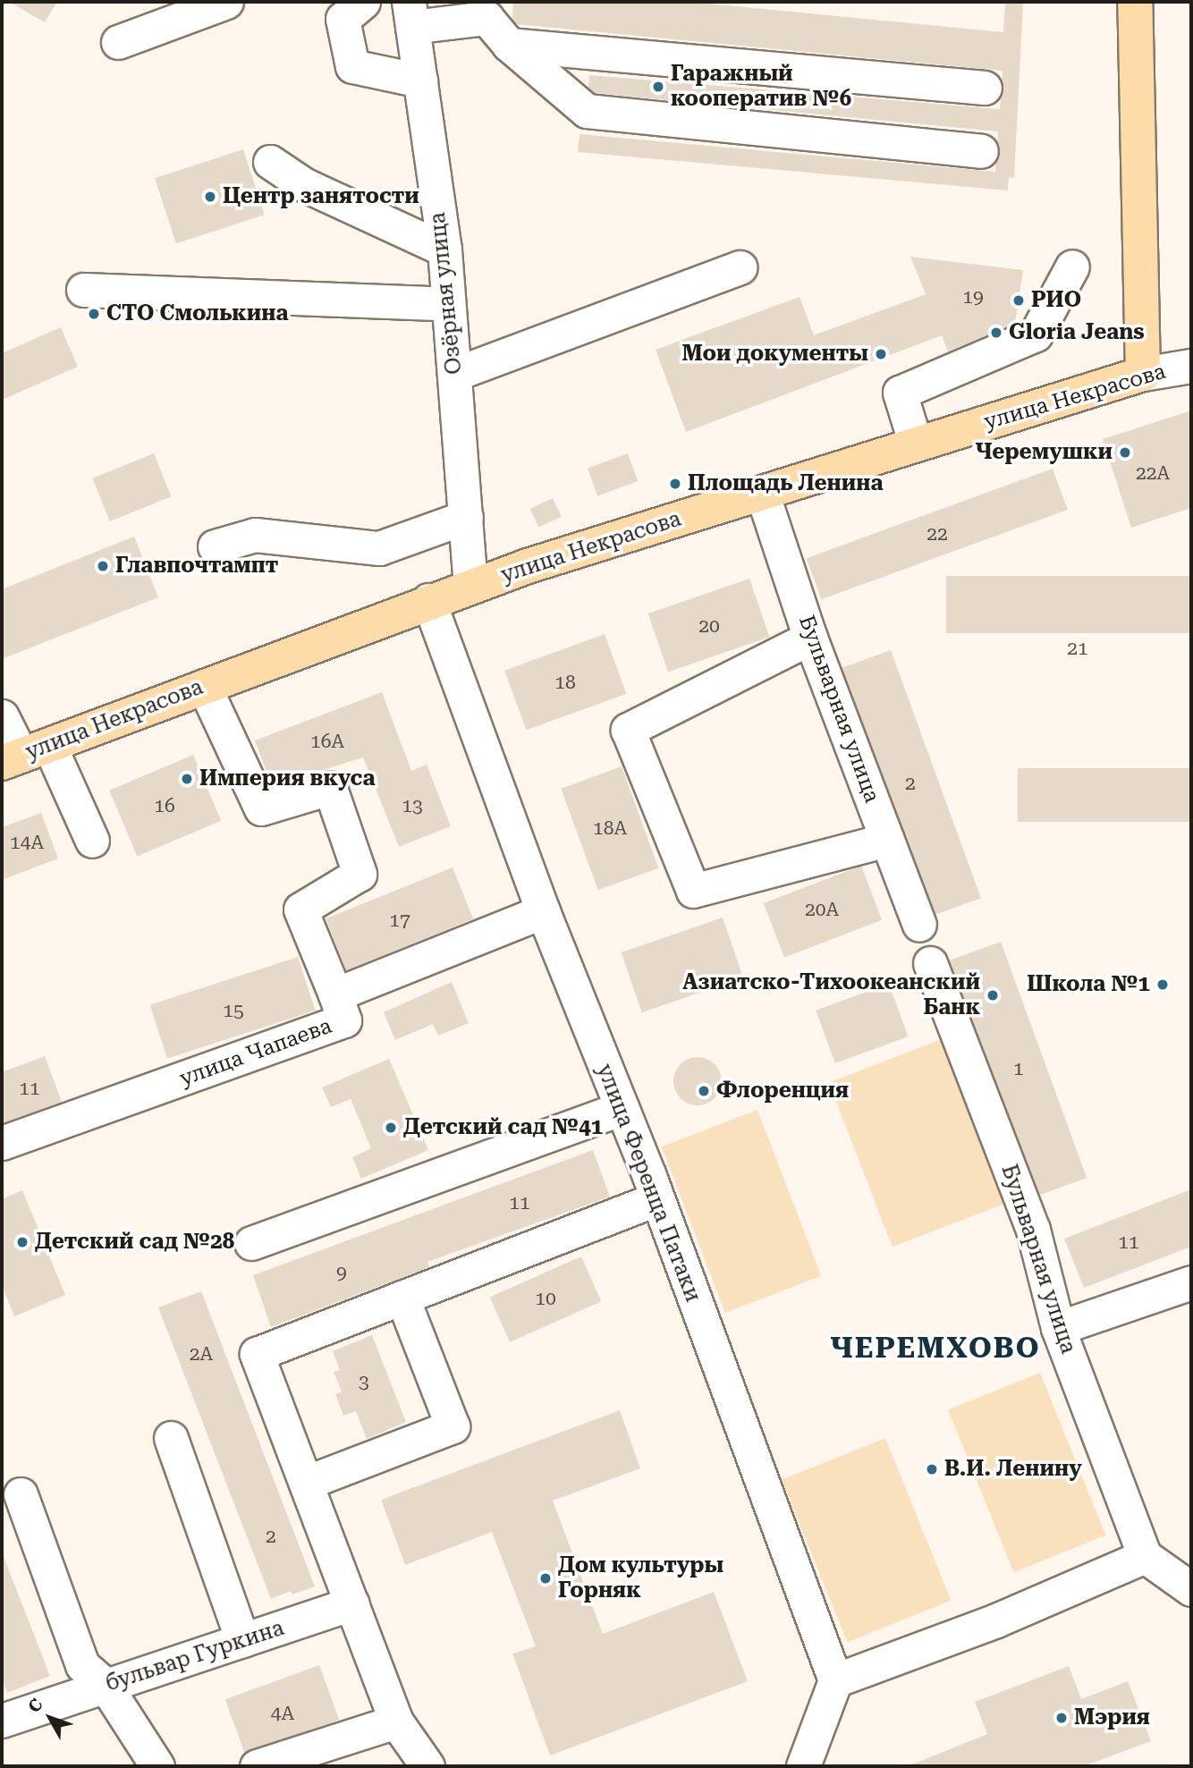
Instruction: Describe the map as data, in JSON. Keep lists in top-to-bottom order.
{
  "streets": {
    "main road": ["улица Некрасова"],
    "street": [
      "Озёрная улица",
      "Бульварная улица",
      "улица Чапаева",
      "улица Ференца Патаки",
      "бульвар Гуркина"
    ]
  },
  "crossings": [
    ["Озёрная улица", "улица Некрасова"],
    ["улица Некрасова", "Бульварная улица"],
    ["улица Некрасова", "улица Ференца Патаки"],
    ["улица Чапаева", "улица Ференца Патаки"]
  ],
  "districts": ["ЧЕРЕМХОВО"],
  "places": [
    "Гаражный кооператив №6",
    "Центр занятости",
    "РИО",
    "СТО Смолькина",
    "Gloria Jeans",
    "Мои документы",
    "Черемушки",
    "Площадь Ленина",
    "Главпочтампт",
    "Империя вкуса",
    "Школа №1",
    "Азиатско-Тихоокеанский Банк",
    "Флоренция",
    "Детский сад №41",
    "Детский сад №28",
    "В.И. Ленину",
    "Дом культуры Горняк",
    "Мэрия"
  ],
  "house_numbers": [
    "19",
    "22А",
    "22",
    "20",
    "21",
    "18",
    "16А",
    "2",
    "16",
    "13",
    "18А",
    "14А",
    "20А",
    "17",
    "15",
    "1",
    "11",
    "11",
    "11",
    "9",
    "10",
    "2А",
    "3",
    "2",
    "4А"
  ],
  "north": "top left"
}
